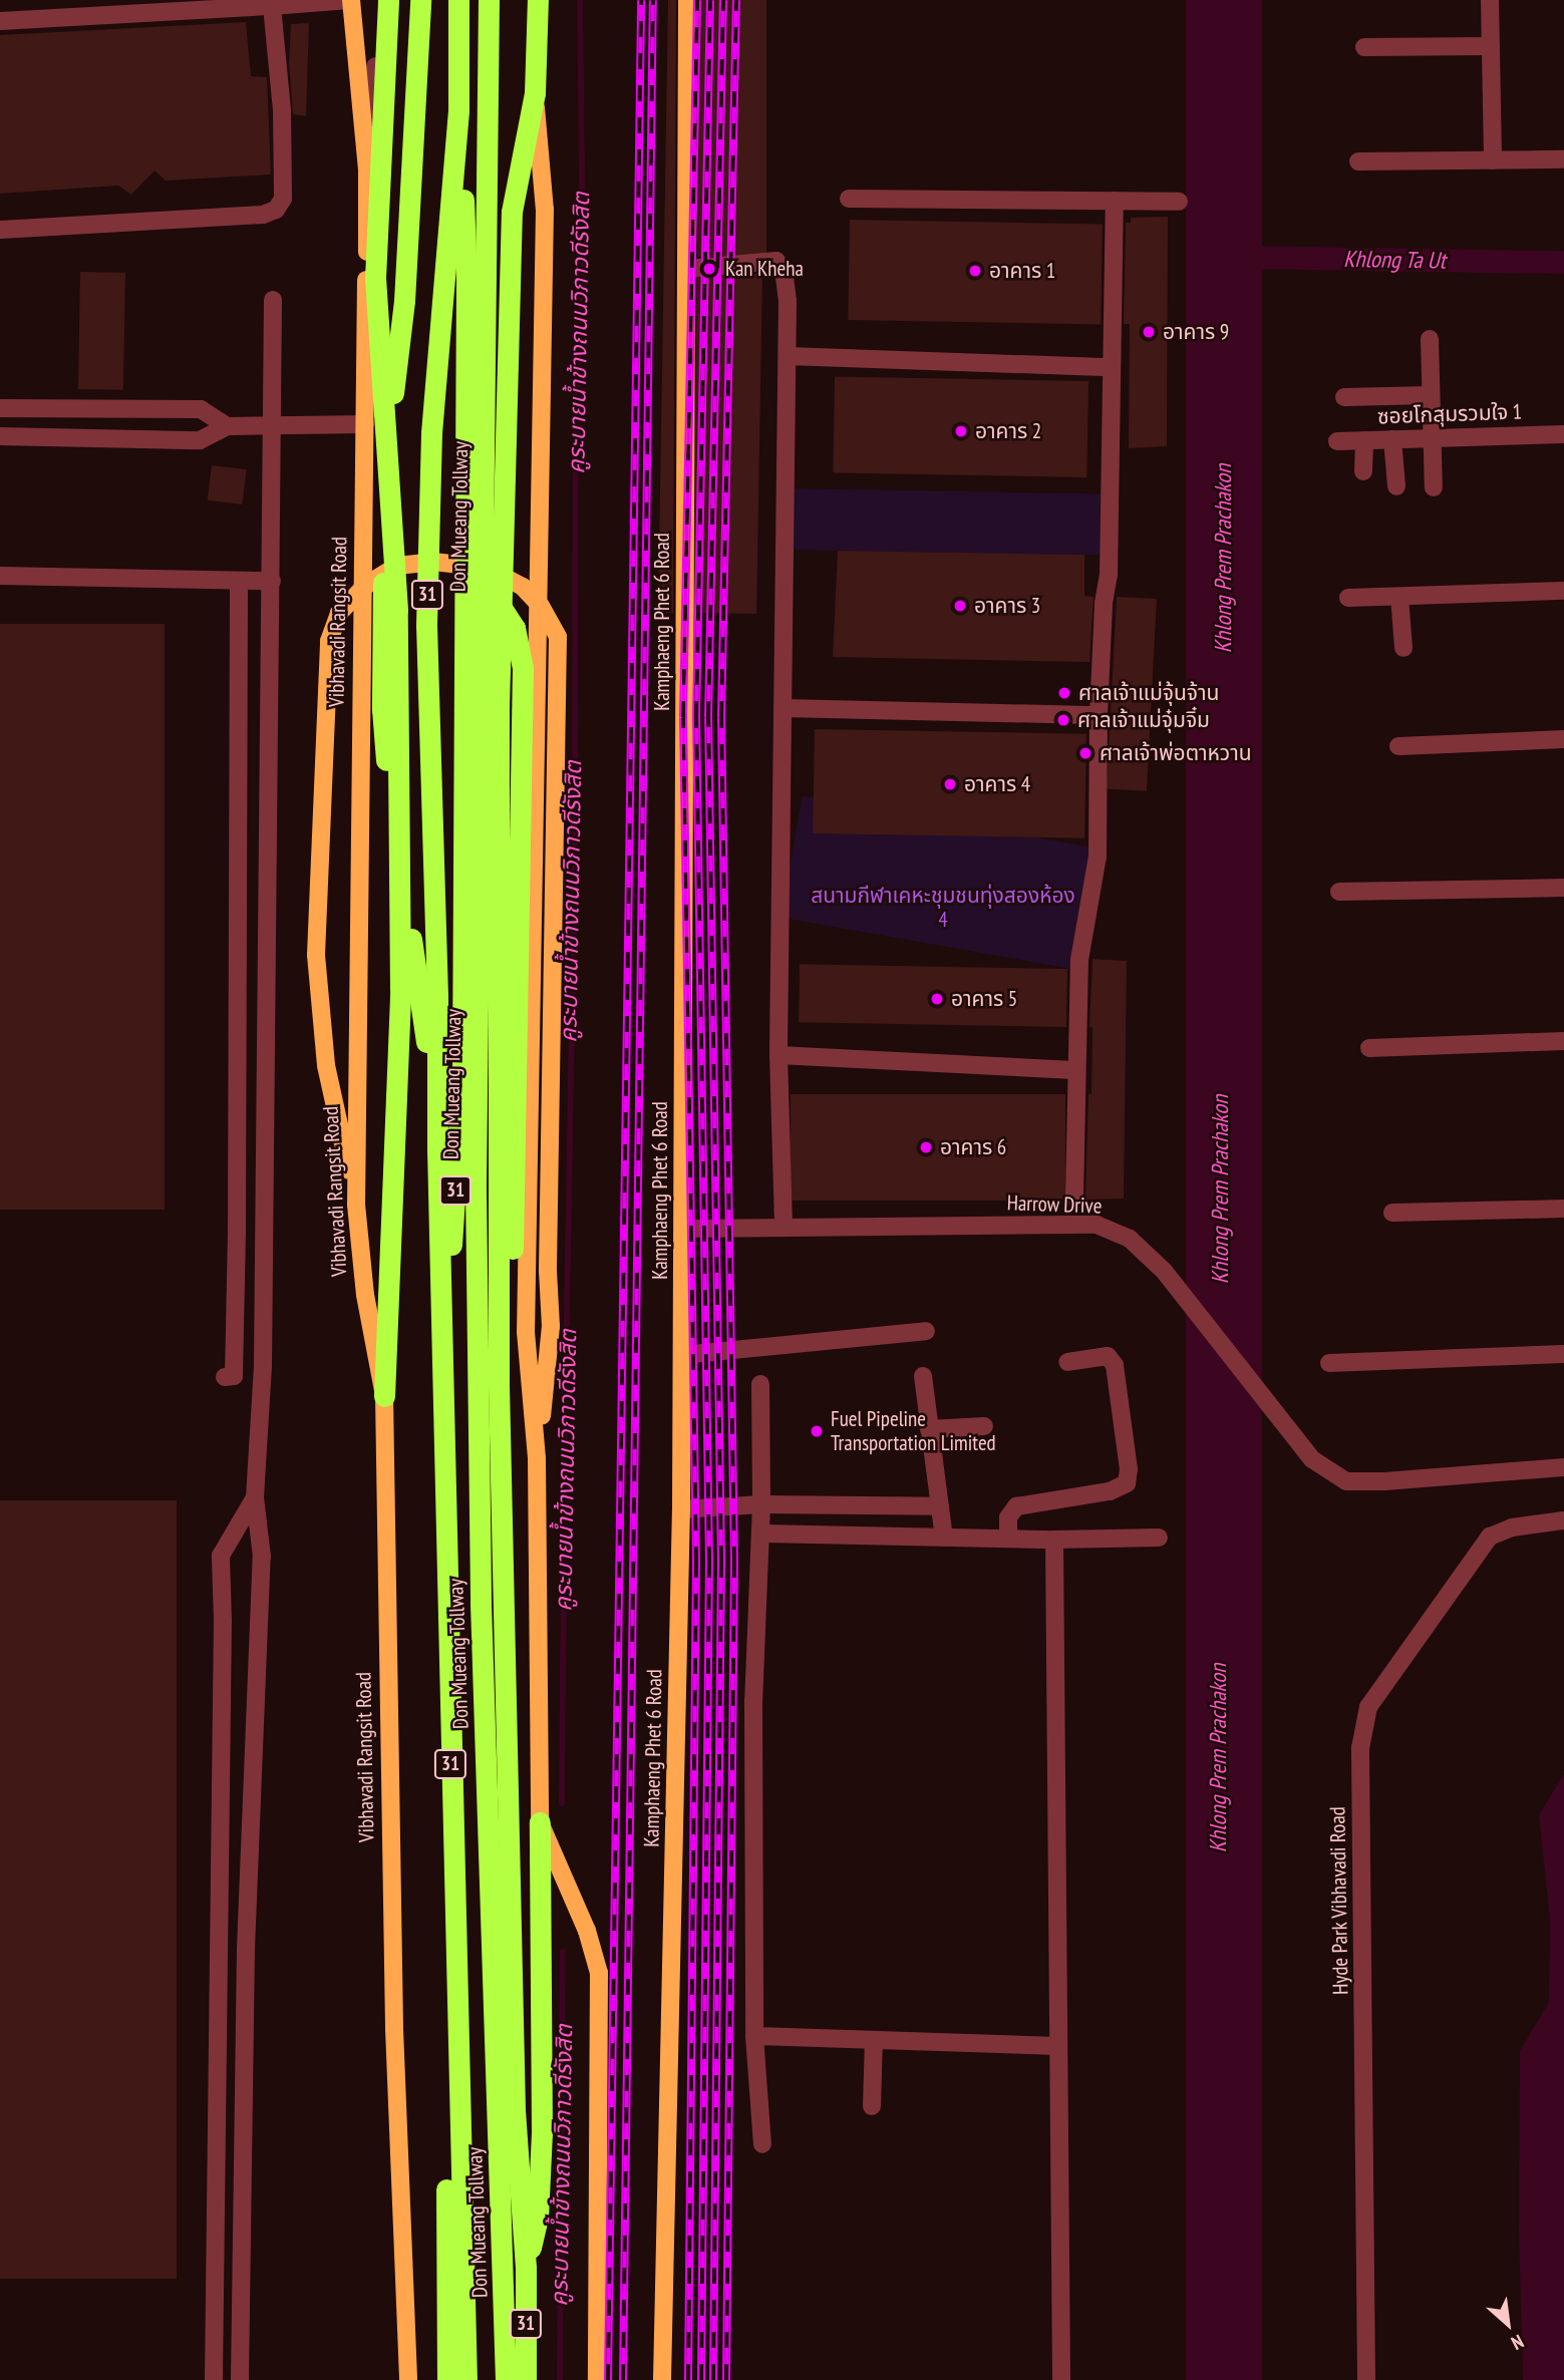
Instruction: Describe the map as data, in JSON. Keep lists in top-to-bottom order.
{
  "streets": {
    "highway": ["Don Mueang Tollway", "31"],
    "main road": ["Vibhavadi Rangsit Road", "Kamphaeng Phet 6 Road"],
    "street": ["ซอยโกสุมรวมใจ 1", "Harrow Drive", "Hyde Park Vibhavadi Road"]
  },
  "crossings": [
    ["Don Mueang Tollway", "31"],
    ["Kamphaeng Phet 6 Road", "Harrow Drive"]
  ],
  "water": ["Khlong Ta Ut", "คูระบายน้ำข้างถนนวิภาวดีรังสิต", "Khlong Prem Prachakon"],
  "parks": ["สนามกีฬาเคหะชุมชนทุ่งสองห้อง 4"],
  "places": [
    "Kan Kheha",
    "อาคาร 1",
    "อาคาร 9",
    "อาคาร 2",
    "อาคาร 3",
    "ศาลเจ้าแม่จุ้นจ้าน",
    "ศาลเจ้าแม่จุ๋มจิ๋ม",
    "ศาลเจ้าพ่อตาหวาน",
    "อาคาร 4",
    "อาคาร 5",
    "อาคาร 6",
    "Fuel Pipeline Transportation Limited"
  ],
  "north": "bottom right"
}
